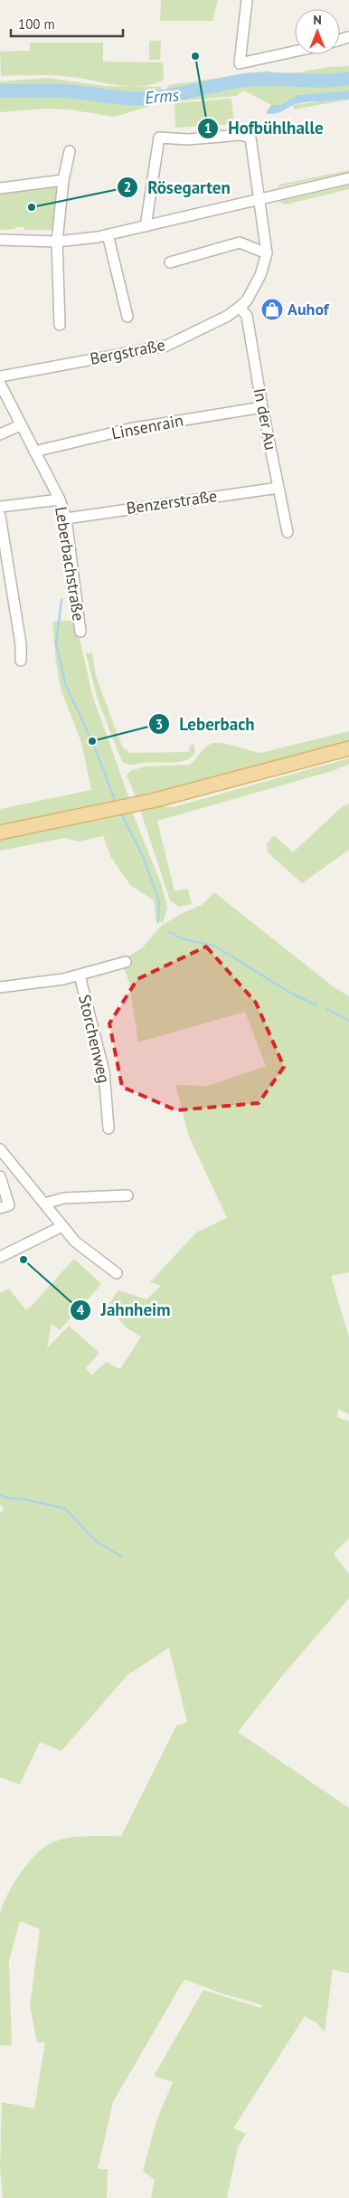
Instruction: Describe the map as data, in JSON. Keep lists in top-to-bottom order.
{
  "streets": {
    "street": [
      "Bergstraße",
      "In der Au",
      "Linsenrain",
      "Benzerstraße",
      "Leberbachstraße",
      "Storchenweg"
    ]
  },
  "crossings": [
    ["Bergstraße", "In der Au"],
    ["In der Au", "Linsenrain"],
    ["In der Au", "Benzerstraße"],
    ["Linsenrain", "Leberbachstraße"],
    ["Benzerstraße", "Leberbachstraße"]
  ],
  "water": ["Erms"],
  "places": {
    "other": [
      "Hofbühlhalle",
      "Rösegarten",
      "Leberbach",
      "Jahnheim"
    ],
    "shop": ["Auhof"]
  },
  "scale_bar": "100 m",
  "north": "top"
}
